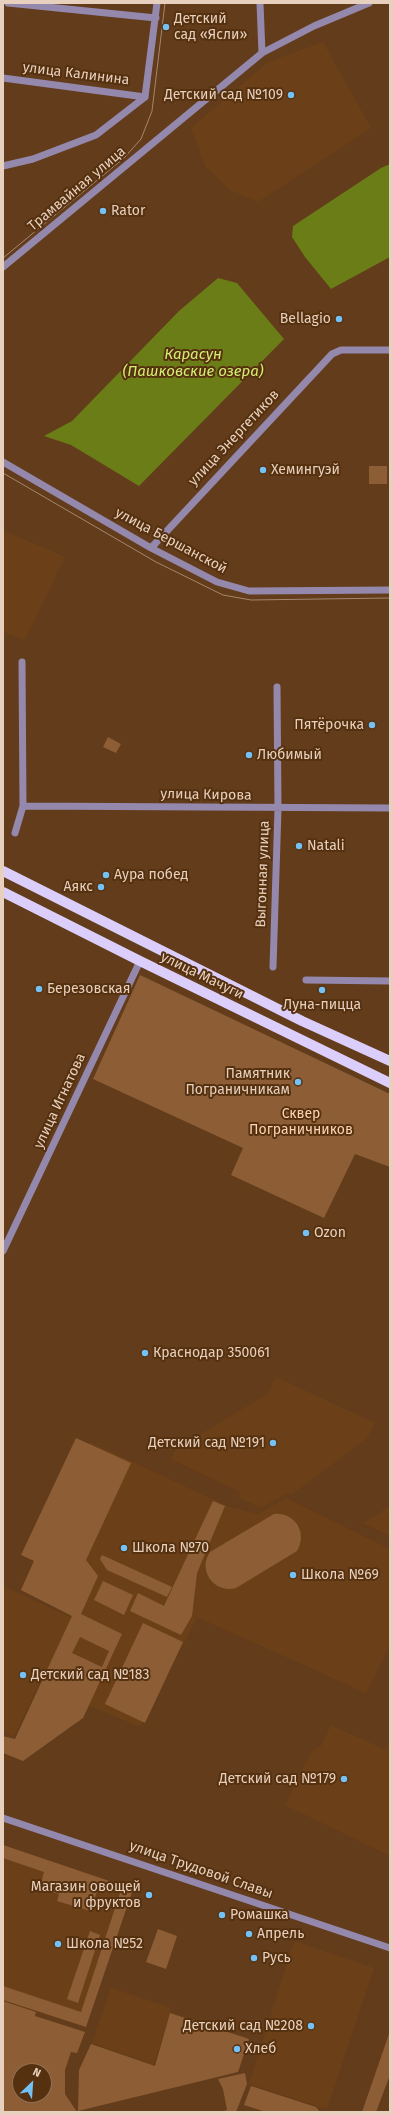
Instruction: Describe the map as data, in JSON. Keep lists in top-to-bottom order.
{
  "streets": {
    "main road": ["улица Мачуги"],
    "street": [
      "улица Калинина",
      "Трамвайная улица",
      "улица Энергетиков",
      "улица Бершанской",
      "улица Кирова",
      "Выгонная улица",
      "улица Игнатова",
      "улица Трудовой Славы"
    ]
  },
  "crossings": [
    ["улица Энергетиков", "улица Бершанской"],
    ["улица Кирова", "Выгонная улица"],
    ["улица Мачуги", "улица Игнатова"]
  ],
  "water": ["Карасун (Пашковские озера)"],
  "parks": ["Сквер Пограничников"],
  "places": [
    "Детский сад «Ясли»",
    "Детский сад №109",
    "Rator",
    "Bellagio",
    "Хемингуэй",
    "Пятёрочка",
    "Любимый",
    "Natali",
    "Аура побед",
    "Аякс",
    "Березовская",
    "Луна-пицца",
    "Памятник Пограничникам",
    "Ozon",
    "Краснодар 350061",
    "Детский сад №191",
    "Школа №70",
    "Школа №69",
    "Детский сад №183",
    "Детский сад №179",
    "Магазин овощей и фруктов",
    "Ромашка",
    "Апрель",
    "Школа №52",
    "Русь",
    "Детский сад №208",
    "Хлеб"
  ],
  "north": "top right"
}
